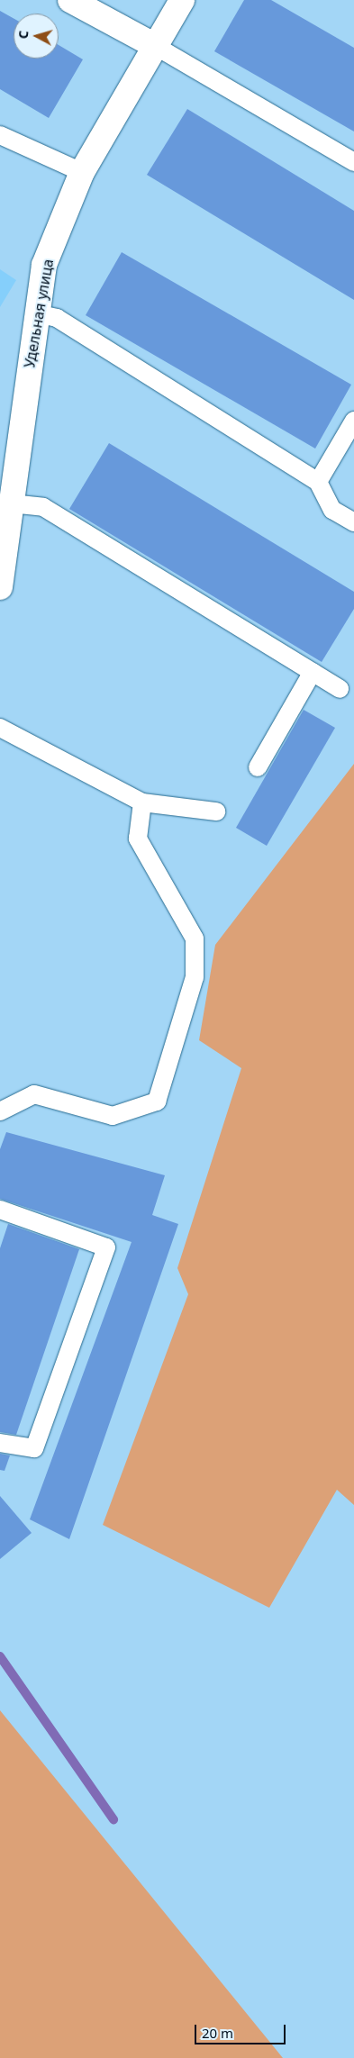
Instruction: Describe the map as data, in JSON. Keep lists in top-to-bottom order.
{
  "streets": {
    "street": ["Удельная улица"]
  },
  "scale_bar": "20 m",
  "north": "left"
}
